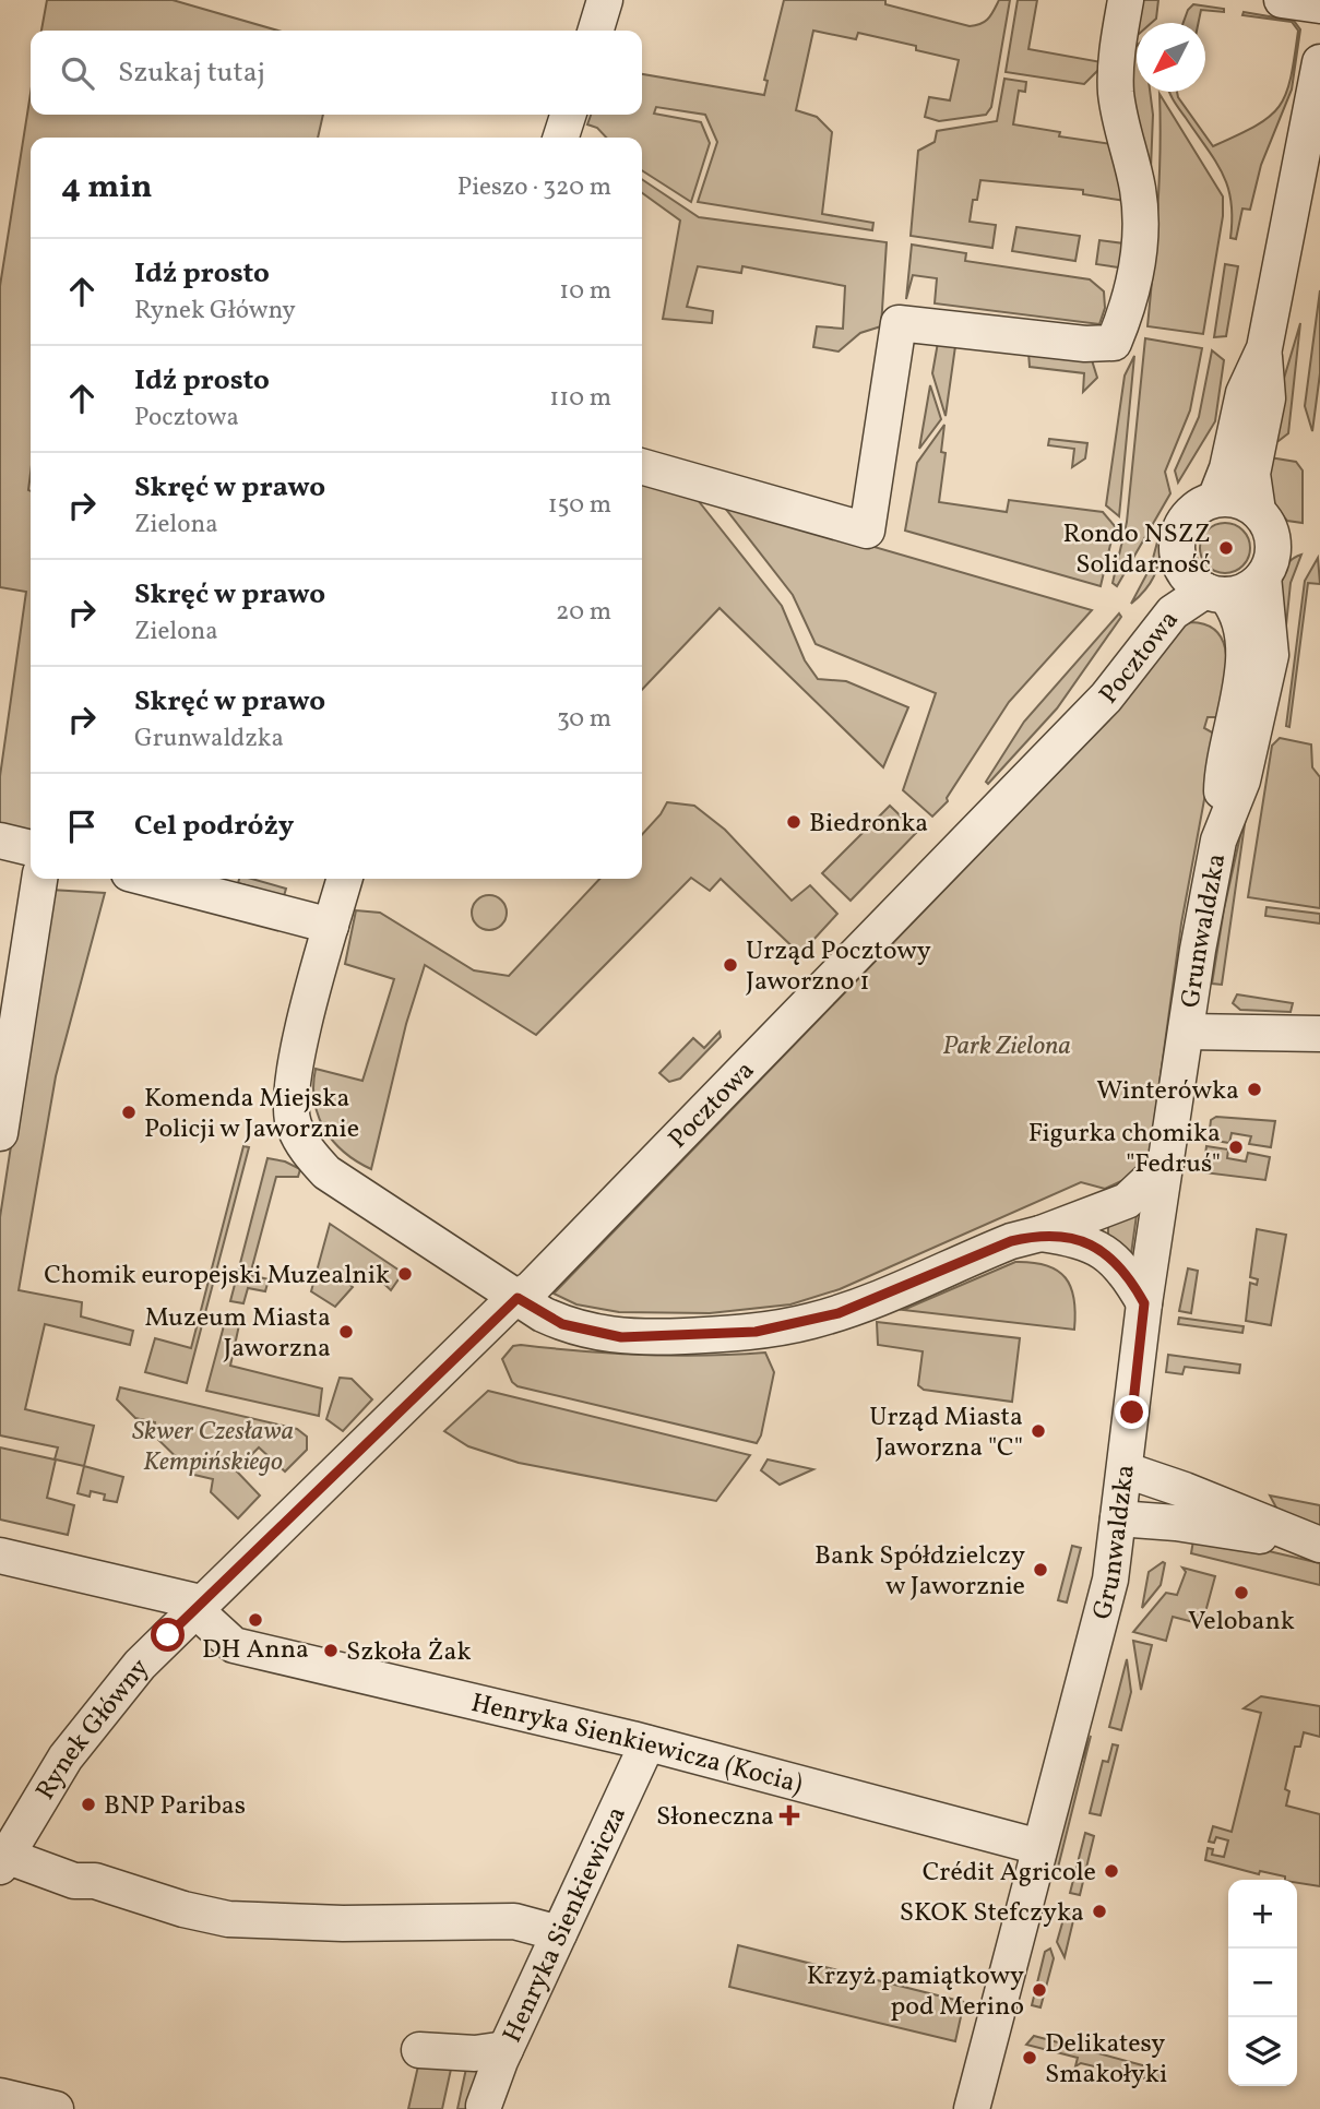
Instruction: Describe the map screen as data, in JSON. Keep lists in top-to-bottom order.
{
  "streets": {
    "street": [
      "Pocztowa",
      "Grunwaldzka",
      "Rynek Główny",
      "Henryka Sienkiewicza (Kocia)",
      "Henryka Sienkiewicza"
    ]
  },
  "crossings": [
    ["Pocztowa", "Grunwaldzka"],
    ["Pocztowa", "Rynek Główny"],
    ["Pocztowa", "Henryka Sienkiewicza (Kocia)"],
    ["Grunwaldzka", "Henryka Sienkiewicza (Kocia)"],
    ["Rynek Główny", "Henryka Sienkiewicza (Kocia)"],
    ["Henryka Sienkiewicza (Kocia)", "Henryka Sienkiewicza"]
  ],
  "parks": ["Park Zielona", "Skwer Czesława Kempińskiego"],
  "places": {
    "other": [
      "Rondo NSZZ Solidarność",
      "Biedronka",
      "Urząd Pocztowy Jaworzno 1",
      "Winterówka",
      "Komenda Miejska Policji w Jaworznie",
      "Figurka chomika \"Fedruś\"",
      "Chomik europejski Muzealnik",
      "Muzeum Miasta Jaworzna",
      "Urząd Miasta Jaworzna \"C\"",
      "Bank Spółdzielczy w Jaworznie",
      "Velobank",
      "DH Anna",
      "Szkoła Żak",
      "BNP Paribas",
      "Crédit Agricole",
      "SKOK Stefczyka",
      "Krzyż pamiątkowy pod Merino",
      "Delikatesy Smakołyki"
    ],
    "health": ["Słoneczna"]
  },
  "north": "bottom left",
  "page": {
    "search": "Szukaj tutaj",
    "heading": ["4 min", "Pieszo · 320 m"],
    "list": [
      ["Idź prosto", "Rynek Główny", "10 m"],
      ["Idź prosto", "Pocztowa", "110 m"],
      ["Skręć w prawo", "Zielona", "150 m"],
      ["Skręć w prawo", "Zielona", "20 m"],
      ["Skręć w prawo", "Grunwaldzka", "30 m"],
      "Cel podróży"
    ],
    "map_buttons": ["+", "−"]
  }
}
